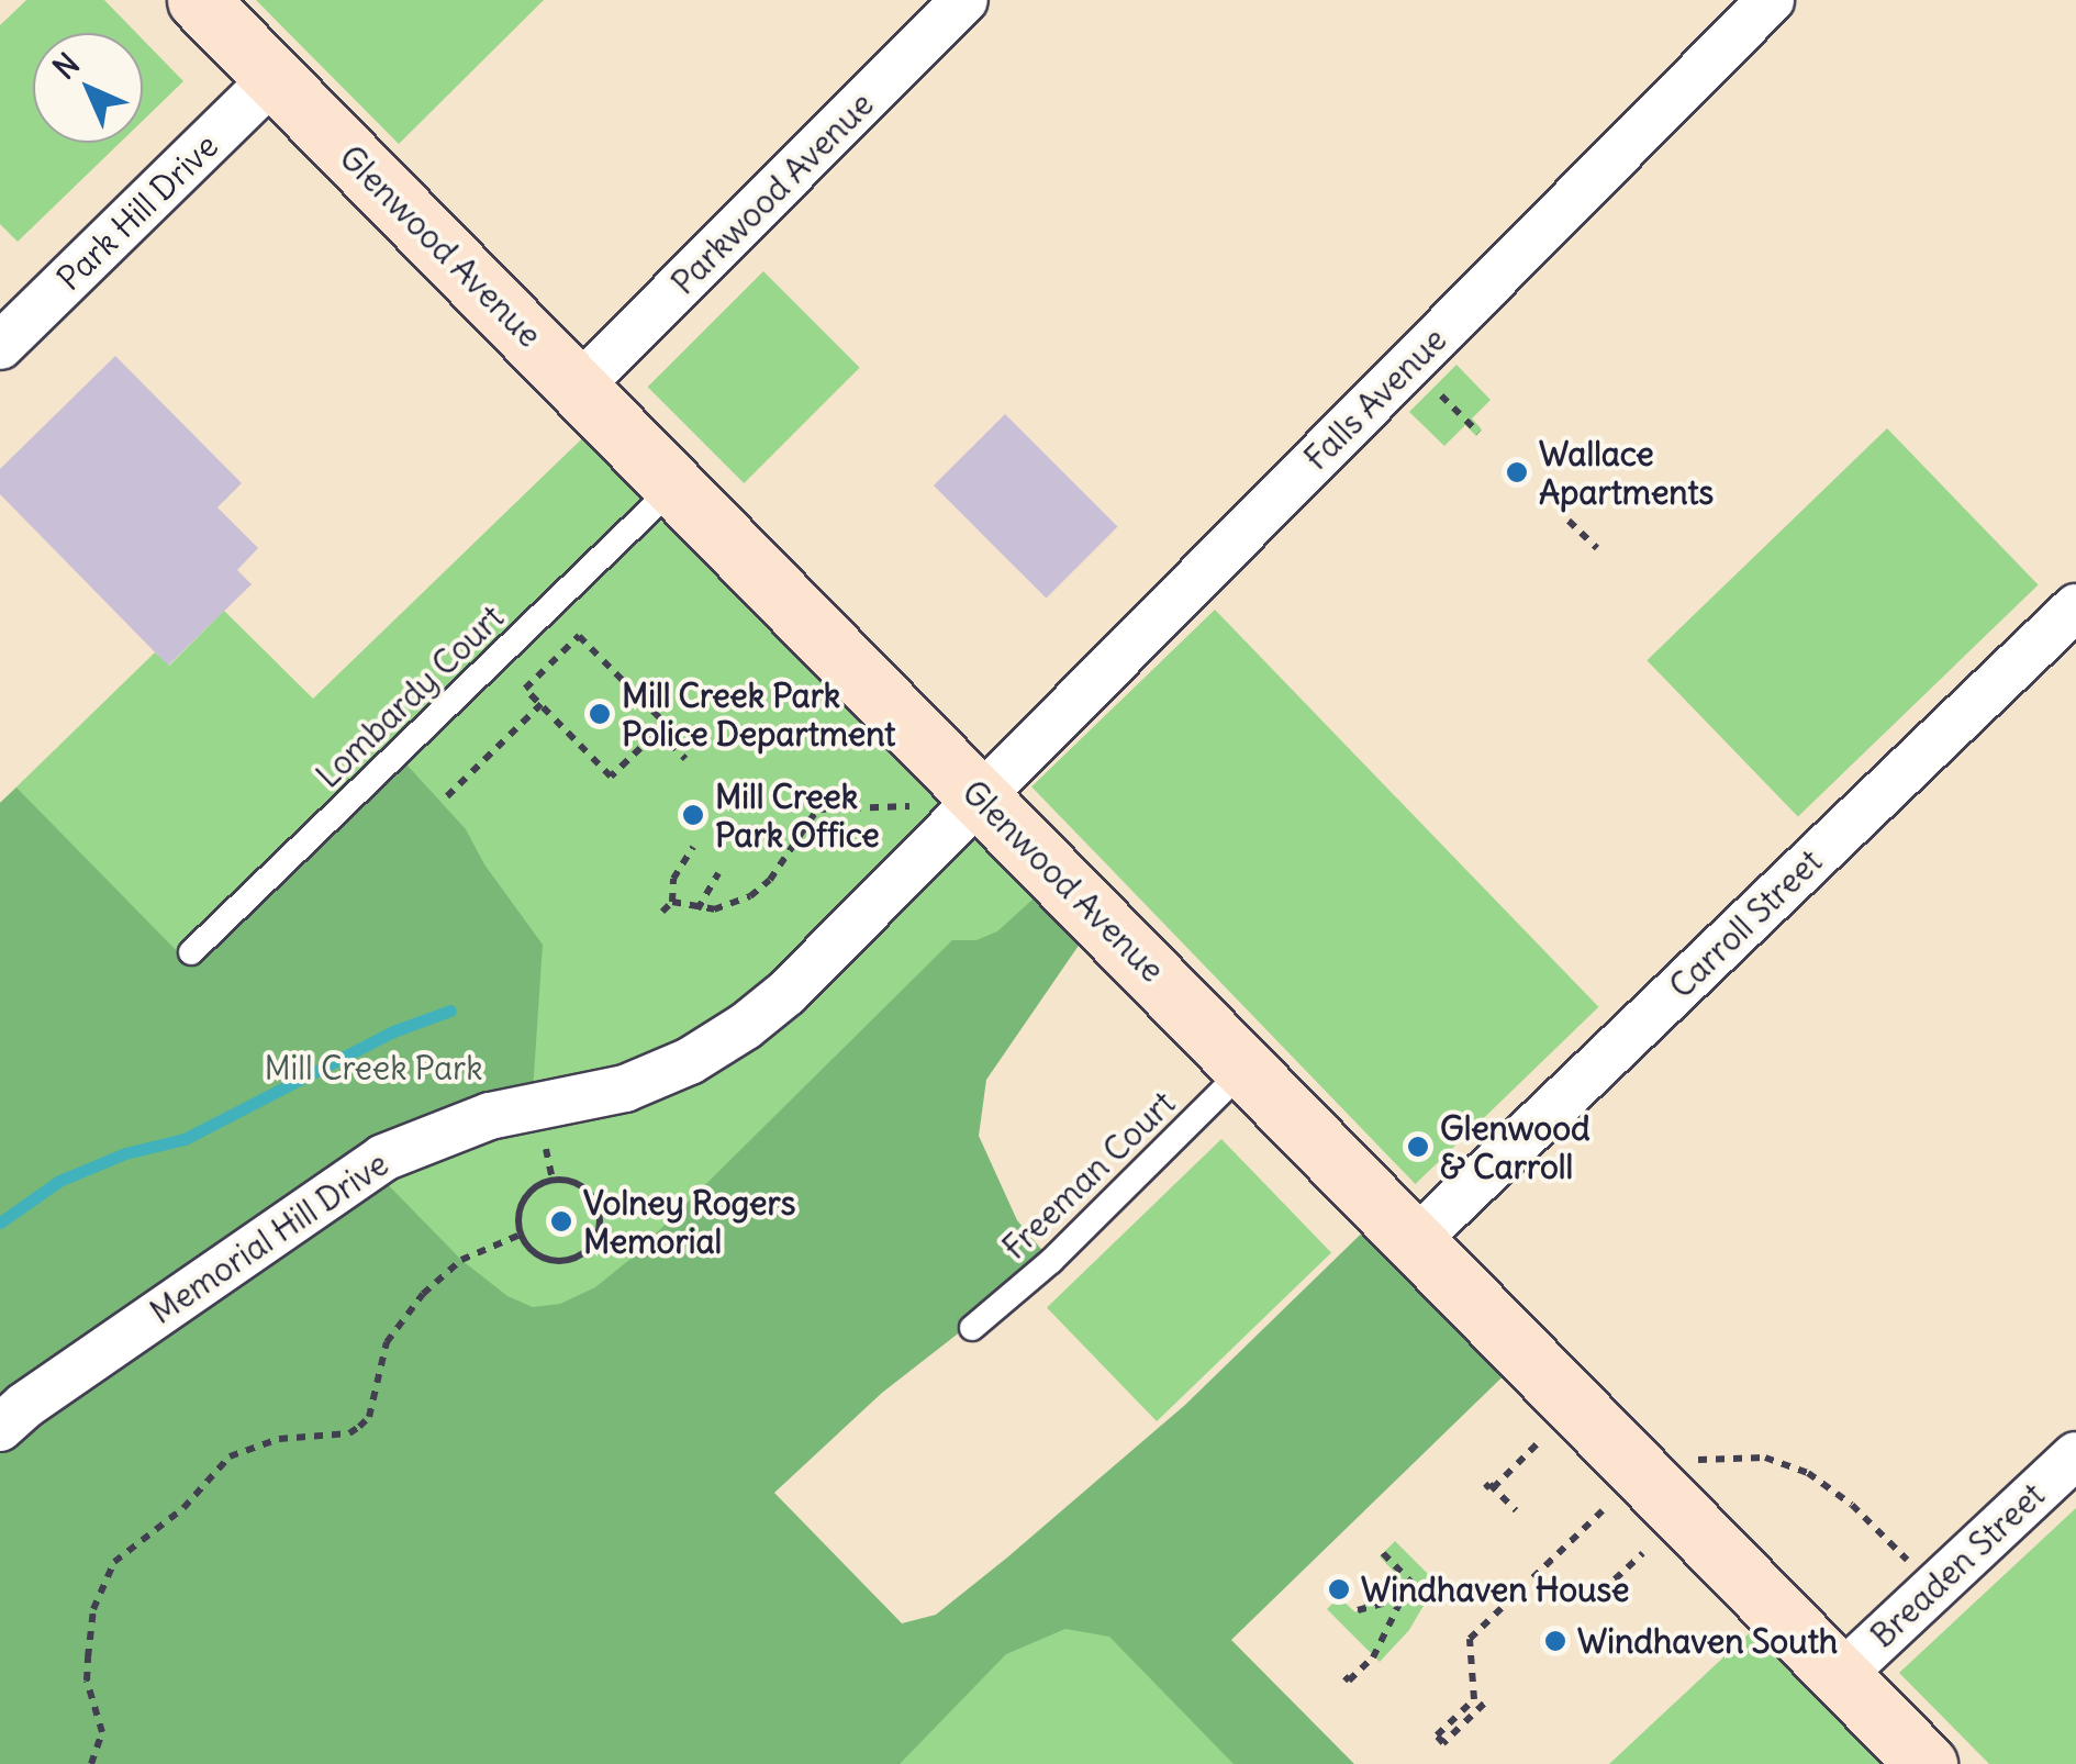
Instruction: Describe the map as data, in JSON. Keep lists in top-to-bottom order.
{
  "streets": {
    "main road": ["Glenwood Avenue"],
    "street": [
      "Parkwood Avenue",
      "Park Hill Drive",
      "Falls Avenue",
      "Carroll Street",
      "Memorial Hill Drive",
      "Breaden Street"
    ],
    "lane": ["Lombardy Court", "Freeman Court"]
  },
  "crossings": [
    ["Parkwood Avenue", "Glenwood Avenue"],
    ["Park Hill Drive", "Glenwood Avenue"],
    ["Glenwood Avenue", "Falls Avenue"],
    ["Glenwood Avenue", "Lombardy Court"],
    ["Glenwood Avenue", "Carroll Street"],
    ["Glenwood Avenue", "Freeman Court"],
    ["Glenwood Avenue", "Memorial Hill Drive"],
    ["Glenwood Avenue", "Breaden Street"],
    ["Falls Avenue", "Memorial Hill Drive"]
  ],
  "parks": ["Mill Creek Park"],
  "places": [
    "Wallace Apartments",
    "Mill Creek Park Police Department",
    "Mill Creek Park Office",
    "Glenwood & Carroll",
    "Volney Rogers Memorial",
    "Windhaven House",
    "Windhaven South"
  ],
  "north": "top left"
}
